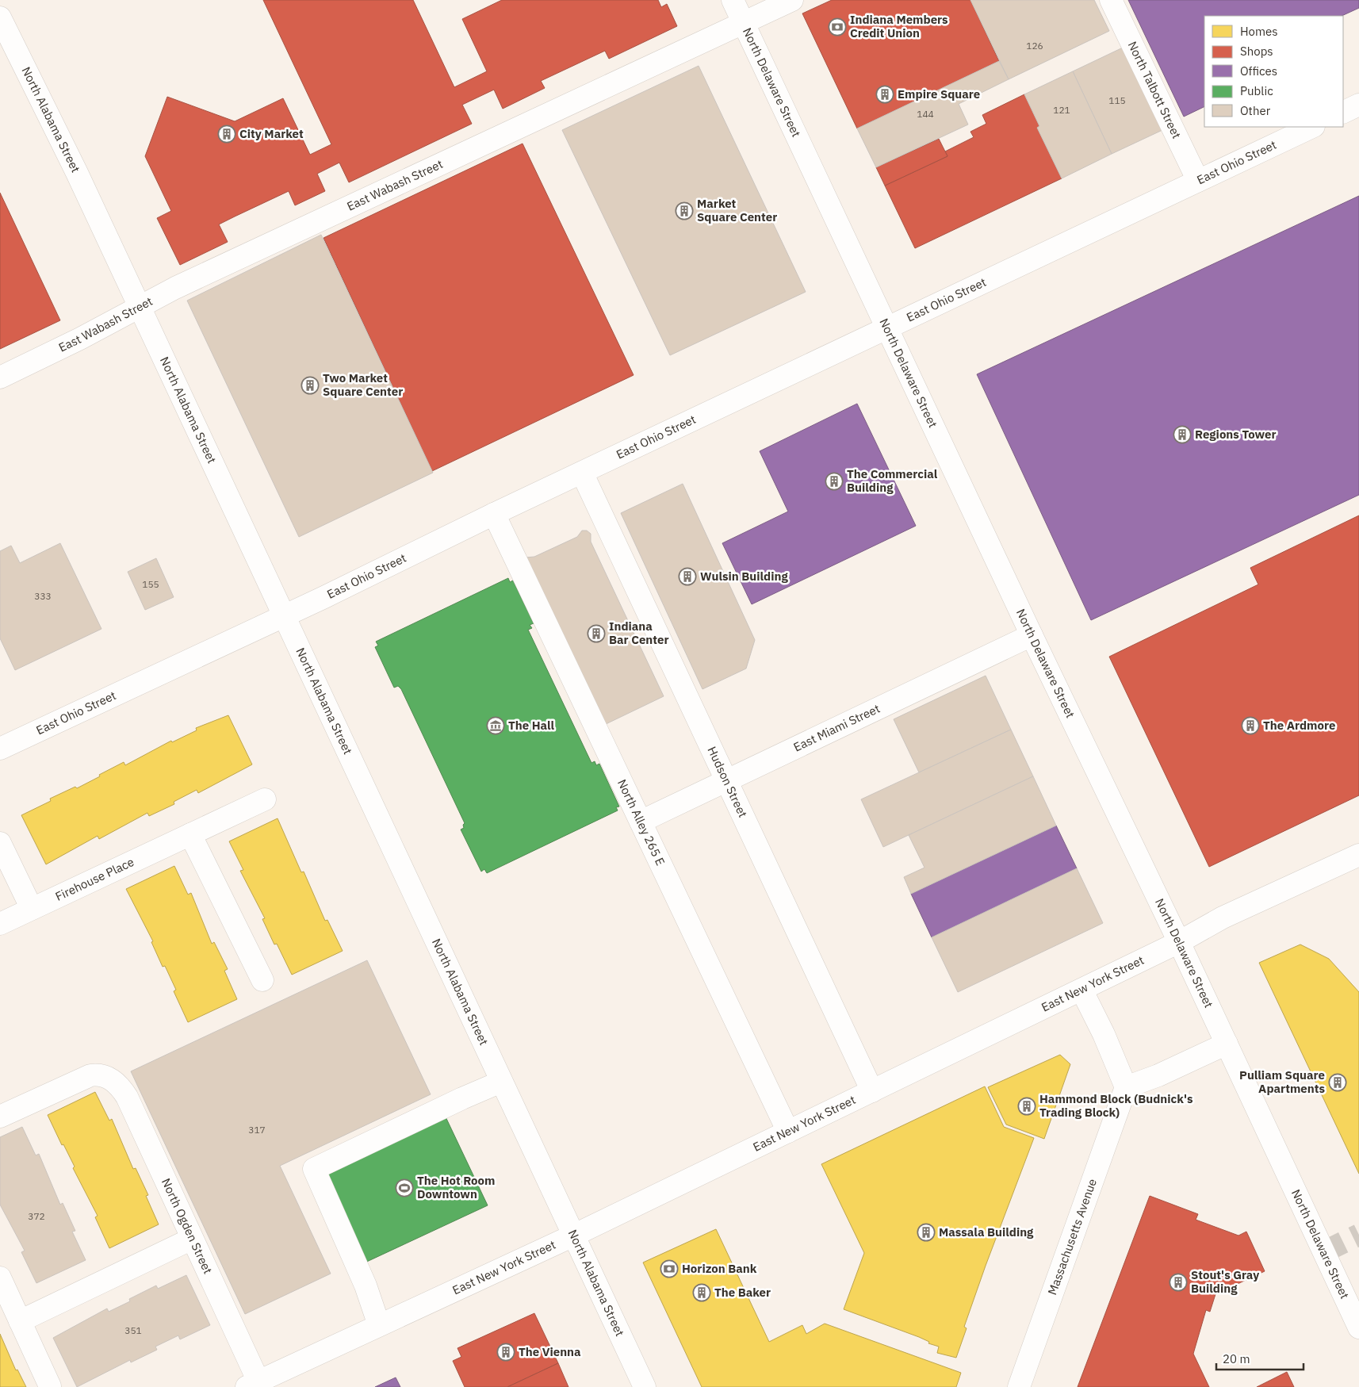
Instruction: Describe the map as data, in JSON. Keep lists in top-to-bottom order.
{
  "streets": {
    "main road": [
      "North Delaware Street",
      "North Talbott Street",
      "North Alabama Street",
      "East Ohio Street",
      "East Wabash Street",
      "East Miami Street",
      "Hudson Street",
      "North Alley 265 E",
      "Firehouse Place",
      "East New York Street",
      "North Ogden Street",
      "Massachusetts Avenue"
    ]
  },
  "crossings": [
    ["North Delaware Street", "East Ohio Street"],
    ["North Delaware Street", "East Wabash Street"],
    ["North Delaware Street", "East Miami Street"],
    ["North Delaware Street", "East New York Street"],
    ["North Talbott Street", "East Ohio Street"],
    ["North Alabama Street", "East Ohio Street"],
    ["North Alabama Street", "East Wabash Street"],
    ["North Alabama Street", "East New York Street"],
    ["East Ohio Street", "Hudson Street"],
    ["East Ohio Street", "North Alley 265 E"],
    ["East Miami Street", "Hudson Street"],
    ["East Miami Street", "North Alley 265 E"],
    ["Hudson Street", "East New York Street"],
    ["North Alley 265 E", "East New York Street"],
    ["East New York Street", "North Ogden Street"]
  ],
  "places": {
    "bank": ["Indiana Members Credit Union", "Horizon Bank"],
    "building": [
      "Empire Square",
      "City Market",
      "Market Square Center",
      "Two Market Square Center",
      "Regions Tower",
      "The Commercial Building",
      "Wulsin Building",
      "Indiana Bar Center",
      "The Ardmore",
      "Pulliam Square Apartments",
      "Hammond Block (Budnick's Trading Block)",
      "Massala Building",
      "Stout's Gray Building",
      "The Baker",
      "The Vienna"
    ],
    "museum": ["The Hall"],
    "sports": ["The Hot Room Downtown"]
  },
  "house_numbers": [
    "126",
    "115",
    "121",
    "144",
    "155",
    "333",
    "317",
    "372",
    "351"
  ],
  "legend": [
    "Homes",
    "Shops",
    "Offices",
    "Public",
    "Other"
  ],
  "scale_bar": "20 m"
}
